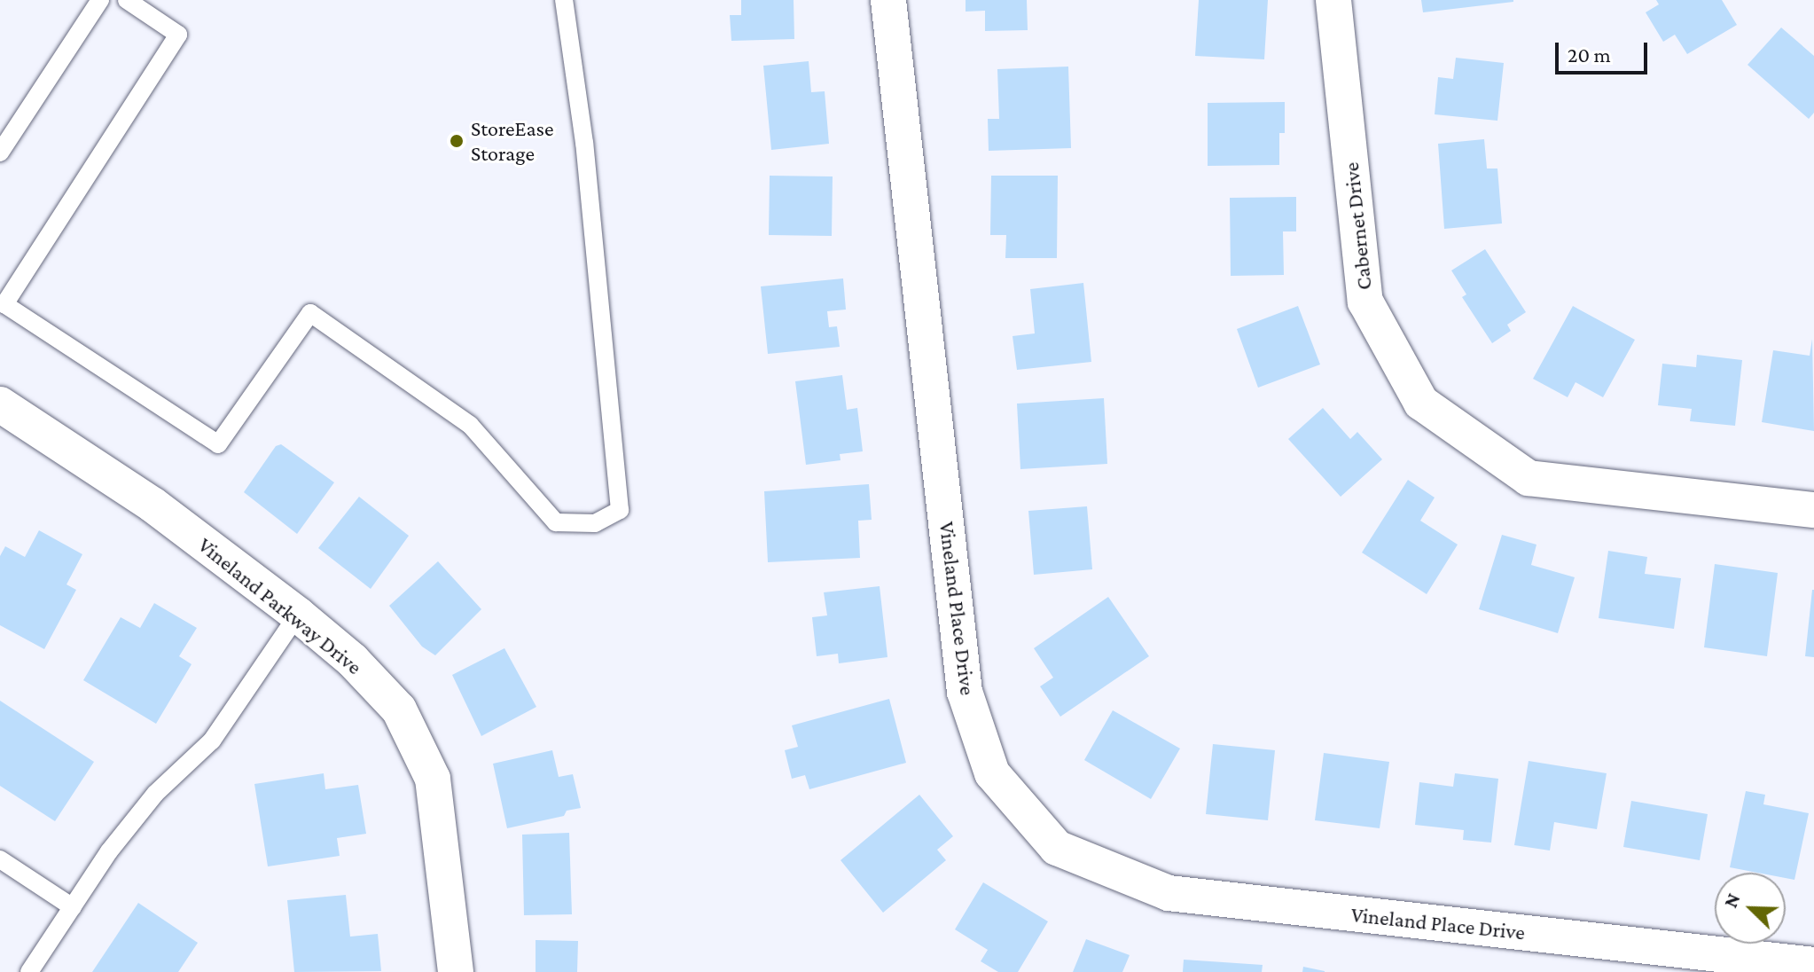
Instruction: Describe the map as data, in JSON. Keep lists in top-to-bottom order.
{
  "streets": {
    "street": ["Cabernet Drive", "Vineland Parkway Drive", "Vineland Place Drive"]
  },
  "places": ["StoreEase Storage"],
  "scale_bar": "20 m",
  "north": "top left"
}
